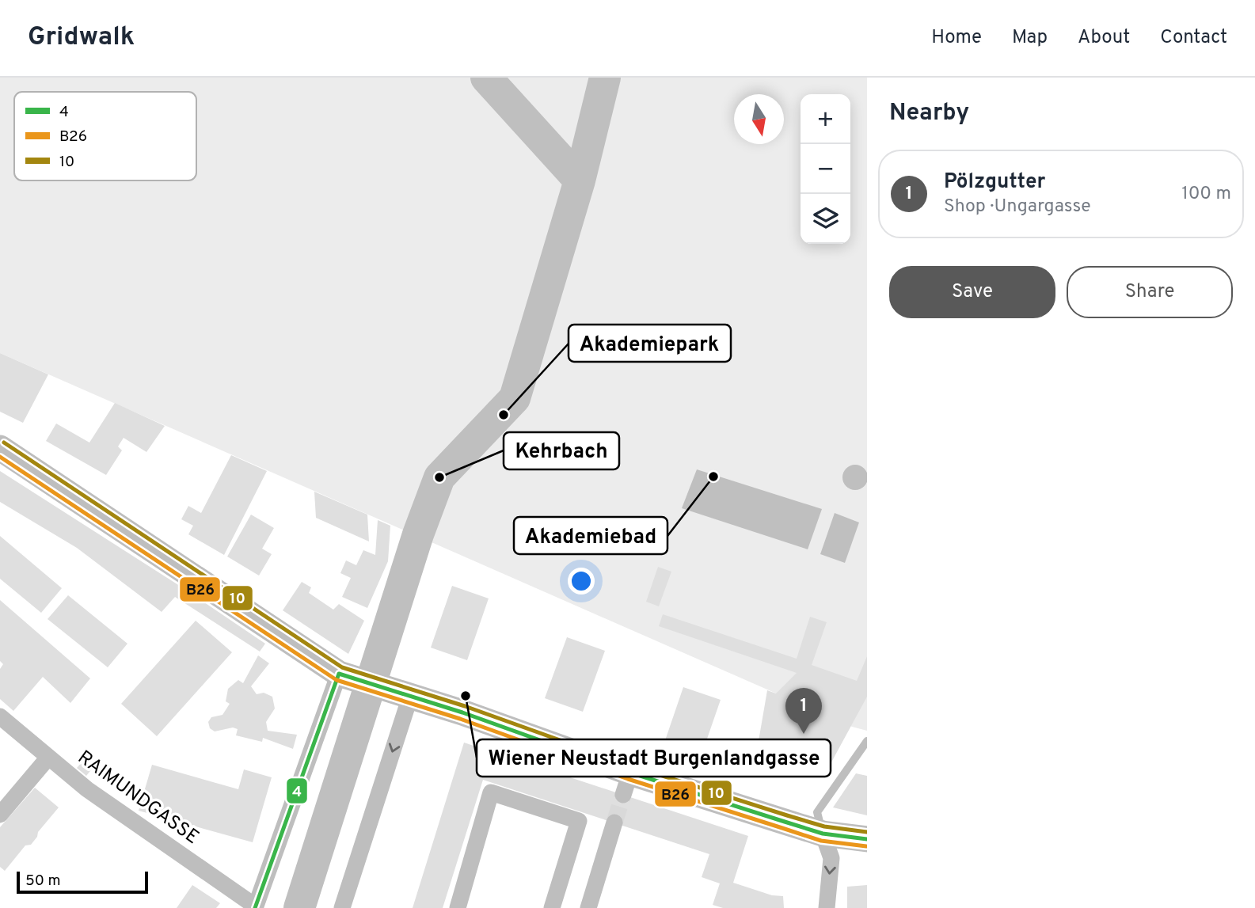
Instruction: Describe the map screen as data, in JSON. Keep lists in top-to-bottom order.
{
  "streets": {
    "street": ["RAIMUNDGASSE"]
  },
  "places": [
    "Akademiepark",
    "Akademiebad",
    "Kehrbach",
    "Wiener Neustadt Burgenlandgasse"
  ],
  "lines": ["transit line 10", "transit line B26", "transit line 4"],
  "legend": ["4", "B26", "10"],
  "scale_bar": "50 m",
  "north": "bottom",
  "page": {
    "header": "Gridwalk",
    "nav": [
      "Home",
      "Map",
      "About",
      "Contact"
    ],
    "heading": "Nearby",
    "map_buttons": ["+", "−"],
    "list": [
      {
        "mark": "1",
        "name": "Pölzgutter",
        "note": "Shop · Ungargasse",
        "value": "100 m"
      }
    ],
    "buttons": ["Save", "Share"],
    "pins": "1",
    "scale": "50 m"
  }
}
